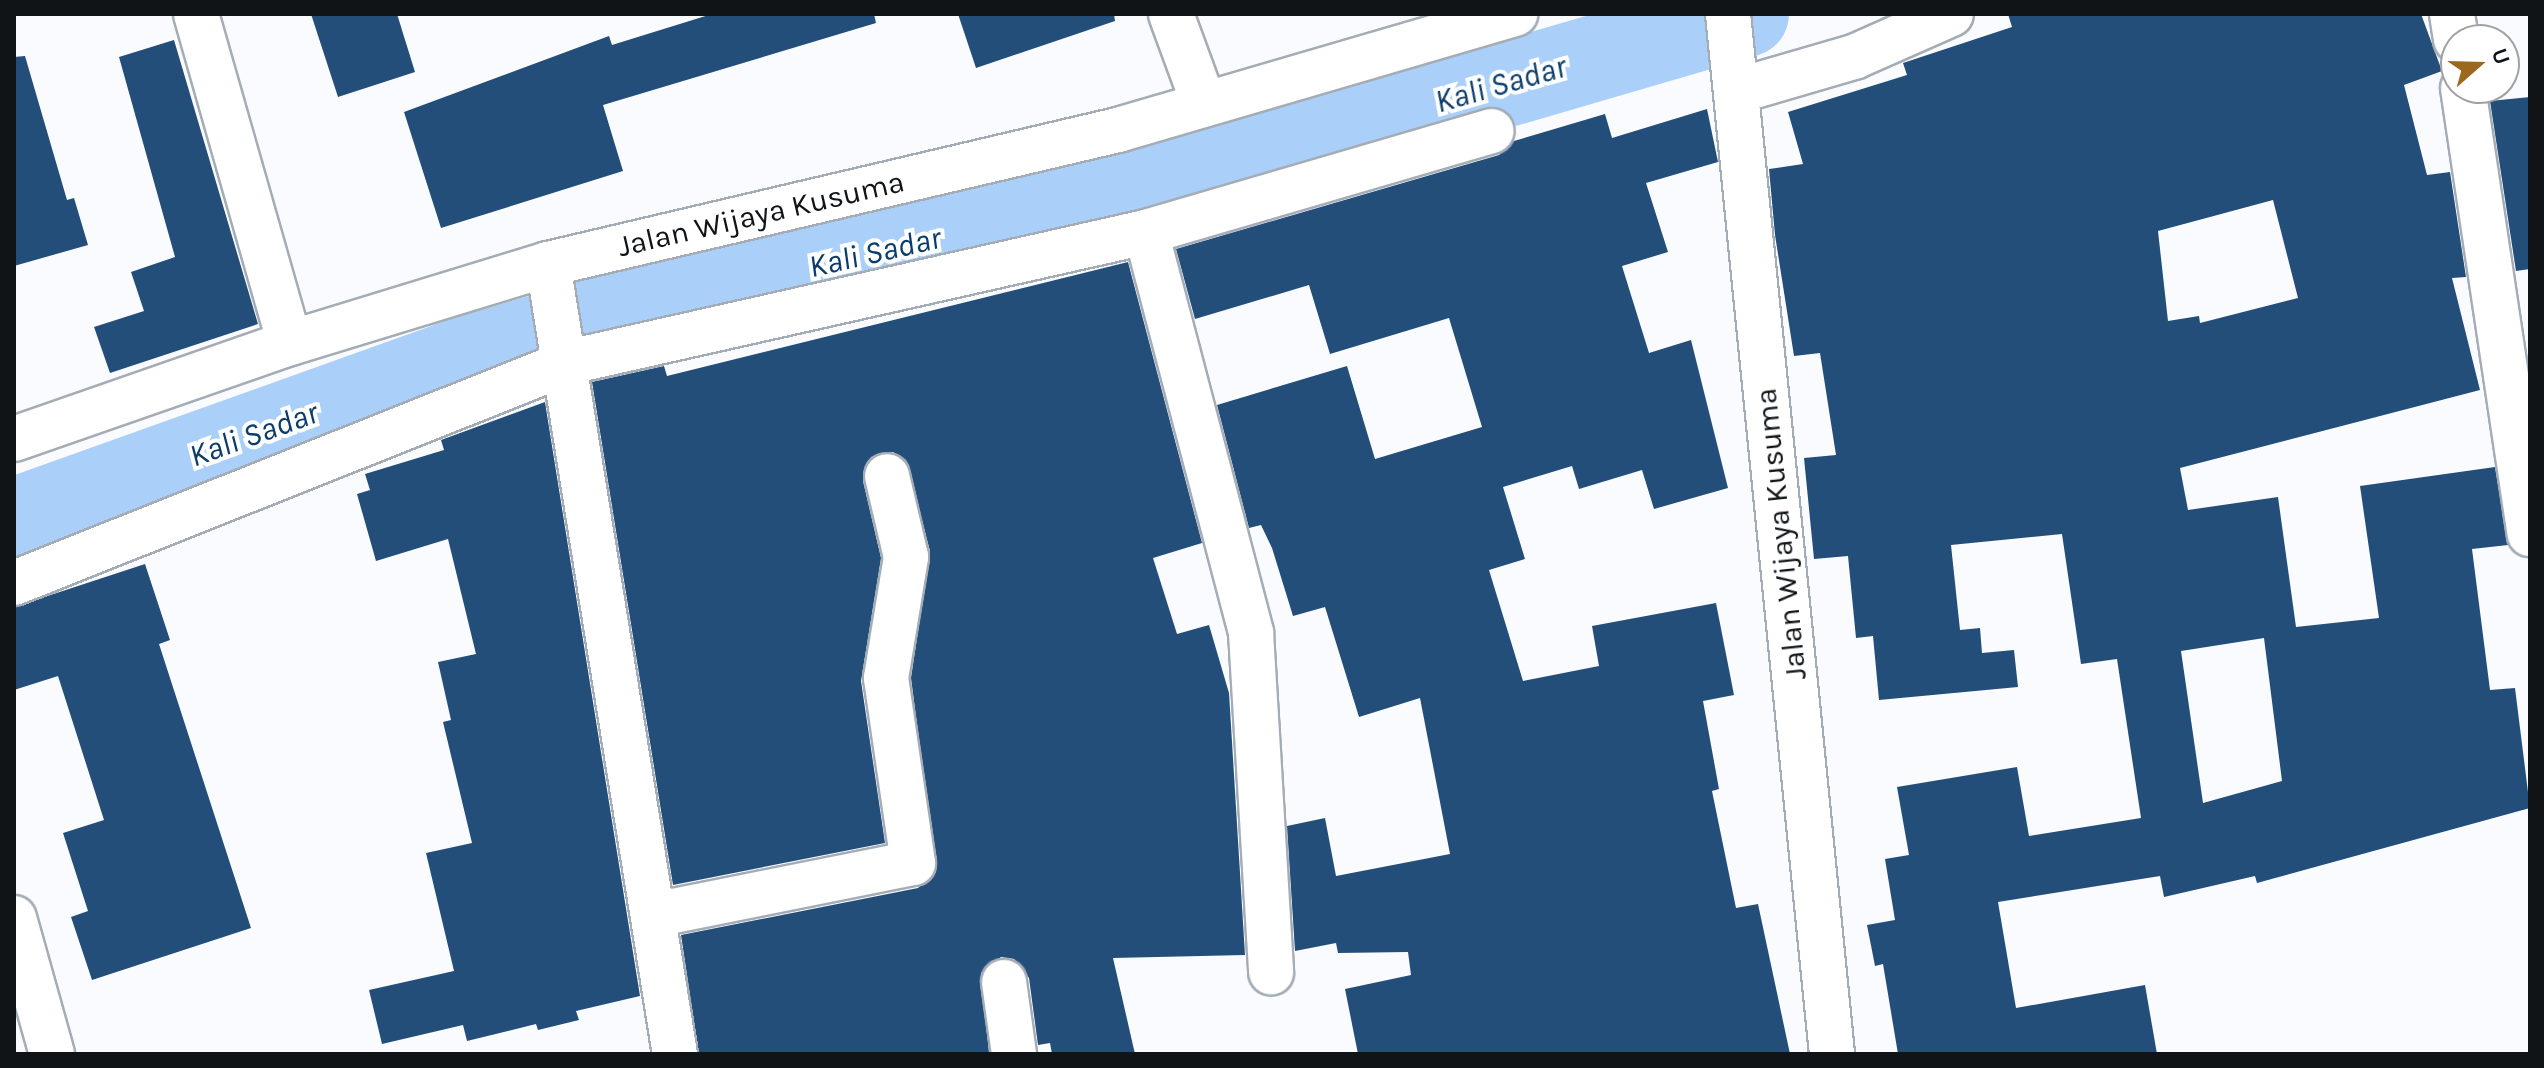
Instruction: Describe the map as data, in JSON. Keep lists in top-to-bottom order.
{
  "streets": {
    "street": ["Jalan Wijaya Kusuma"]
  },
  "water": ["Kali Sadar"],
  "north": "right"
}
